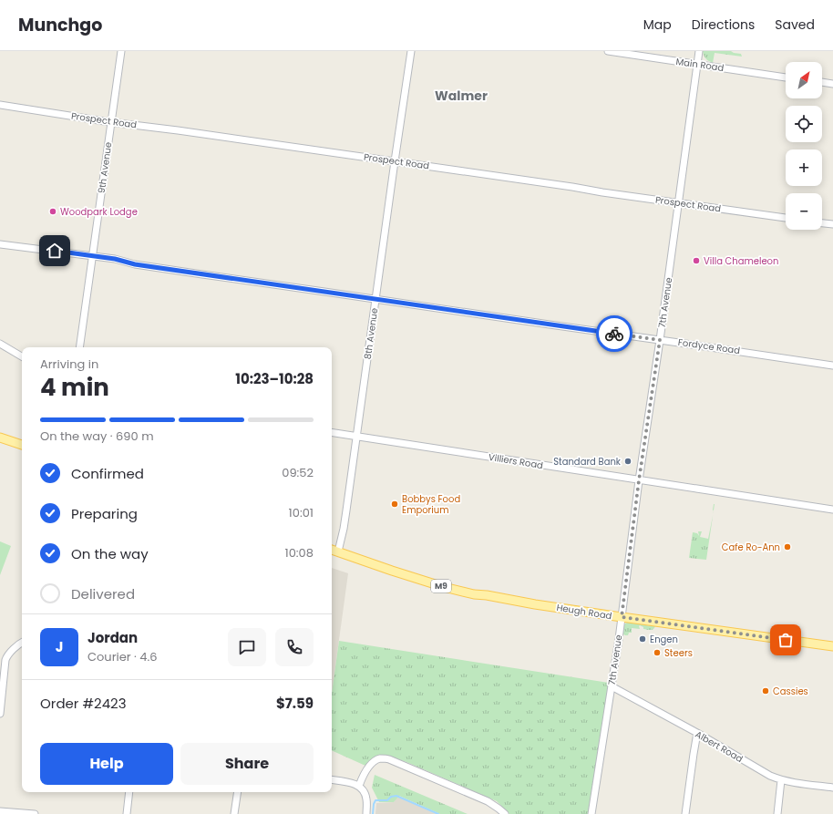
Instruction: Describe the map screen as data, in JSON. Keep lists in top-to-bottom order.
{
  "streets": {
    "main road": ["M9", "Heugh Road"],
    "street": [
      "Main Road",
      "Prospect Road",
      "9th Avenue",
      "7th Avenue",
      "8th Avenue",
      "Fordyce Road",
      "Villiers Road",
      "Albert Road"
    ]
  },
  "crossings": [
    ["Main Road", "7th Avenue"],
    ["Prospect Road", "9th Avenue"],
    ["Prospect Road", "7th Avenue"],
    ["Prospect Road", "8th Avenue"],
    ["9th Avenue", "Fordyce Road"],
    ["7th Avenue", "Fordyce Road"],
    ["7th Avenue", "Villiers Road"],
    ["7th Avenue", "Heugh Road"],
    ["7th Avenue", "Albert Road"],
    ["8th Avenue", "Fordyce Road"],
    ["8th Avenue", "Villiers Road"],
    ["8th Avenue", "Heugh Road"]
  ],
  "districts": ["Walmer"],
  "places": [
    "Woodpark Lodge",
    "Villa Chameleon",
    "Standard Bank",
    "Bobbys Food Emporium",
    "Cafe Ro-Ann",
    "Engen",
    "Steers",
    "Cassies"
  ],
  "north": "top right",
  "page": {
    "header": "Munchgo",
    "nav": ["Map", "Directions", "Saved"],
    "map_buttons": ["+", "−"],
    "heading": ["4 min", "Arriving in", "10:23–10:28"],
    "panel": [
      "Jordan",
      "Courier · 4.6",
      "Order #2423",
      "$7.59"
    ],
    "bar": "On the way · 690 m",
    "list": [
      ["Confirmed", "09:52"],
      ["Preparing", "10:01"],
      ["On the way", "10:08"],
      "Delivered"
    ],
    "round": "J",
    "buttons": ["Help", "Share"]
  }
}
